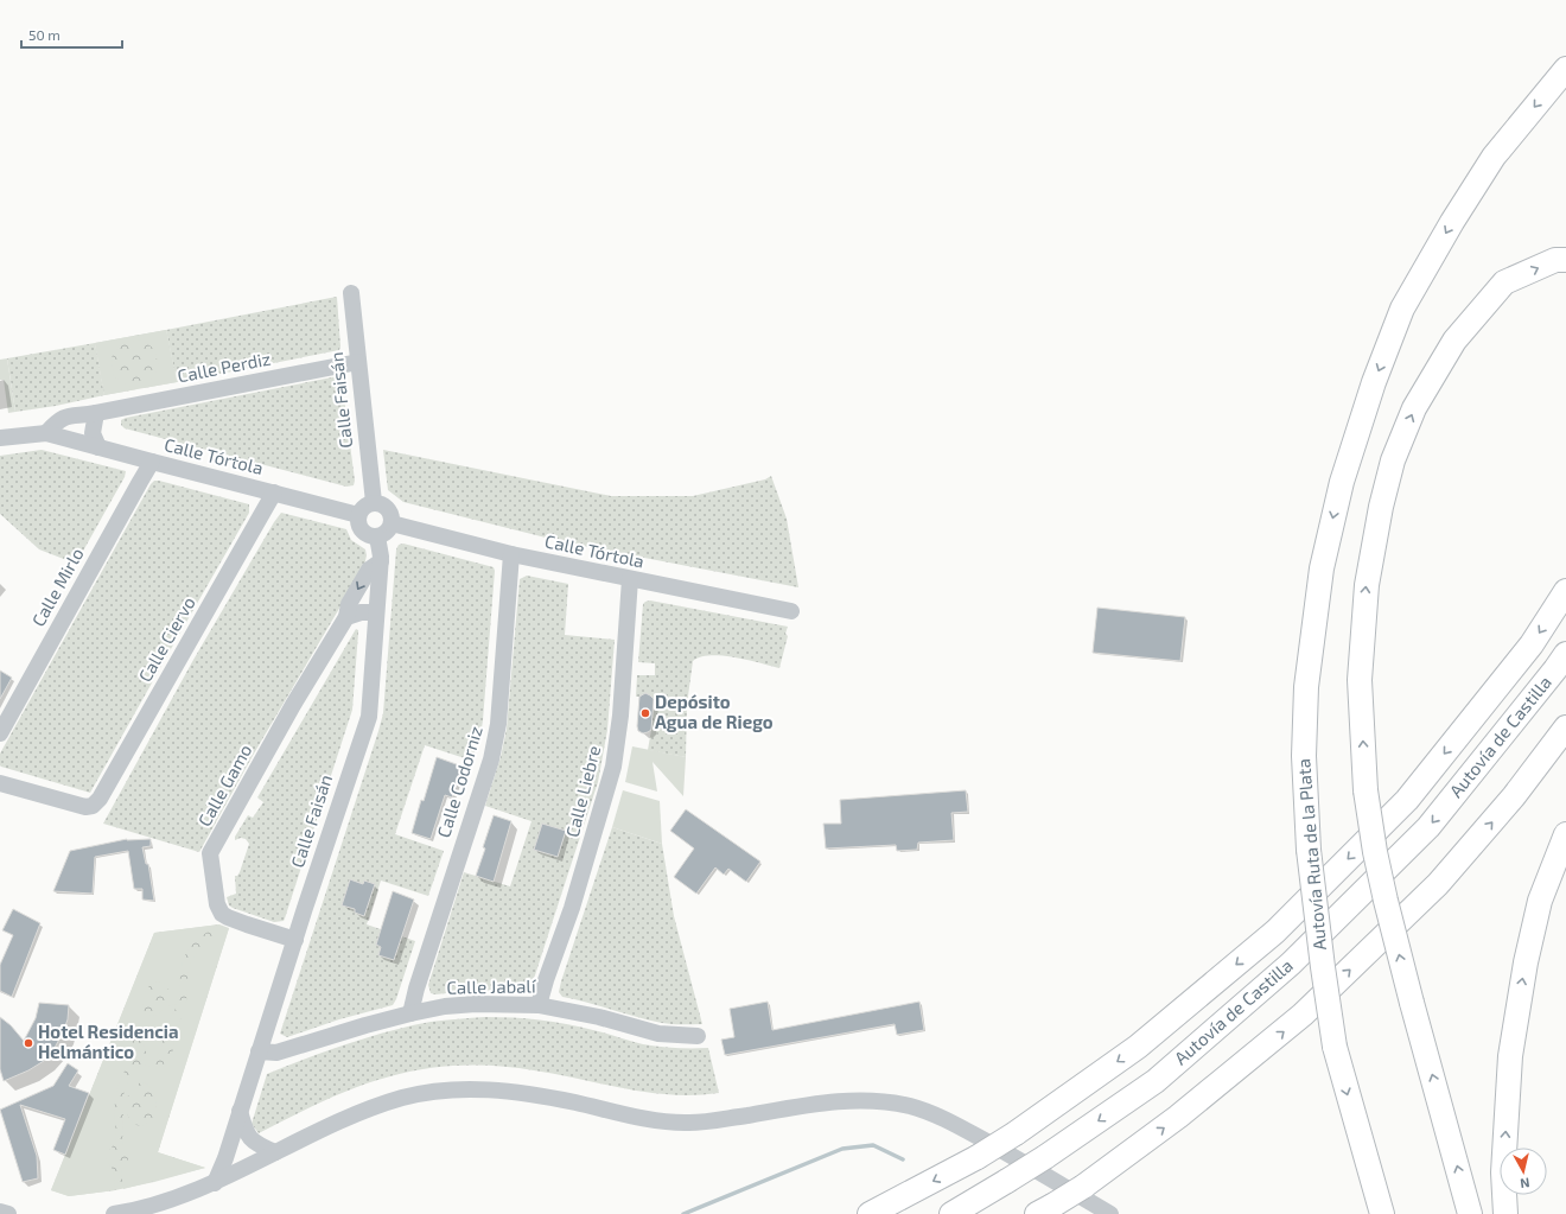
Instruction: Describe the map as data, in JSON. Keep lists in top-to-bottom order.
{
  "streets": {
    "highway": ["Autovía de Castilla", "Autovía Ruta de la Plata"],
    "street": [
      "Calle Perdiz",
      "Calle Faisán",
      "Calle Tórtola",
      "Calle Mirlo",
      "Calle Ciervo",
      "Calle Codorniz",
      "Calle Gamo",
      "Calle Liebre",
      "Calle Jabalí"
    ]
  },
  "crossings": [
    ["Calle Perdiz", "Calle Faisán"],
    ["Calle Perdiz", "Calle Tórtola"],
    ["Calle Faisán", "Calle Tórtola"],
    ["Calle Faisán", "Calle Gamo"],
    ["Calle Faisán", "Calle Jabalí"],
    ["Calle Tórtola", "Calle Mirlo"],
    ["Calle Tórtola", "Calle Ciervo"],
    ["Calle Tórtola", "Calle Codorniz"],
    ["Calle Tórtola", "Calle Liebre"],
    ["Calle Codorniz", "Calle Jabalí"],
    ["Calle Liebre", "Calle Jabalí"]
  ],
  "places": ["Depósito Agua de Riego", "Hotel Residencia Helmántico"],
  "scale_bar": "50 m",
  "north": "bottom"
}
